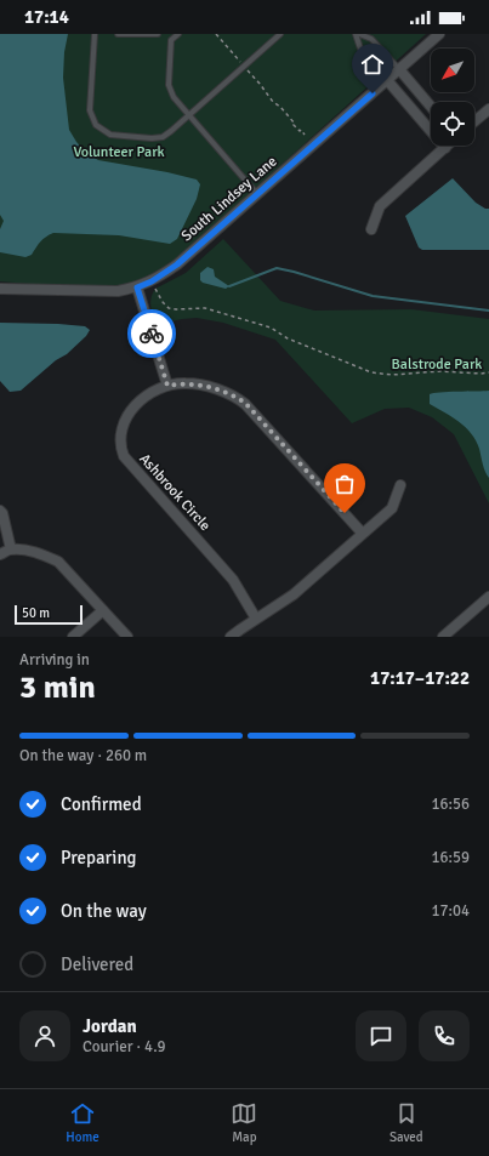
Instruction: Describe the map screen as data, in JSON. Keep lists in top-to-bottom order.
{
  "streets": {
    "street": ["South Lindsey Lane", "Ashbrook Circle"]
  },
  "parks": ["Volunteer Park", "Balstrode Park"],
  "scale_bar": "50 m",
  "north": "bottom left",
  "page": {
    "status": "17:14",
    "scale": "50 m",
    "heading": ["3 min", "Arriving in", "17:17–17:22"],
    "panel": ["Jordan", "Courier · 4.9"],
    "bar": "On the way · 260 m",
    "list": [
      ["Confirmed", "16:56"],
      ["Preparing", "16:59"],
      ["On the way", "17:04"],
      "Delivered"
    ],
    "tabs": ["Home", "Map", "Saved"]
  }
}
